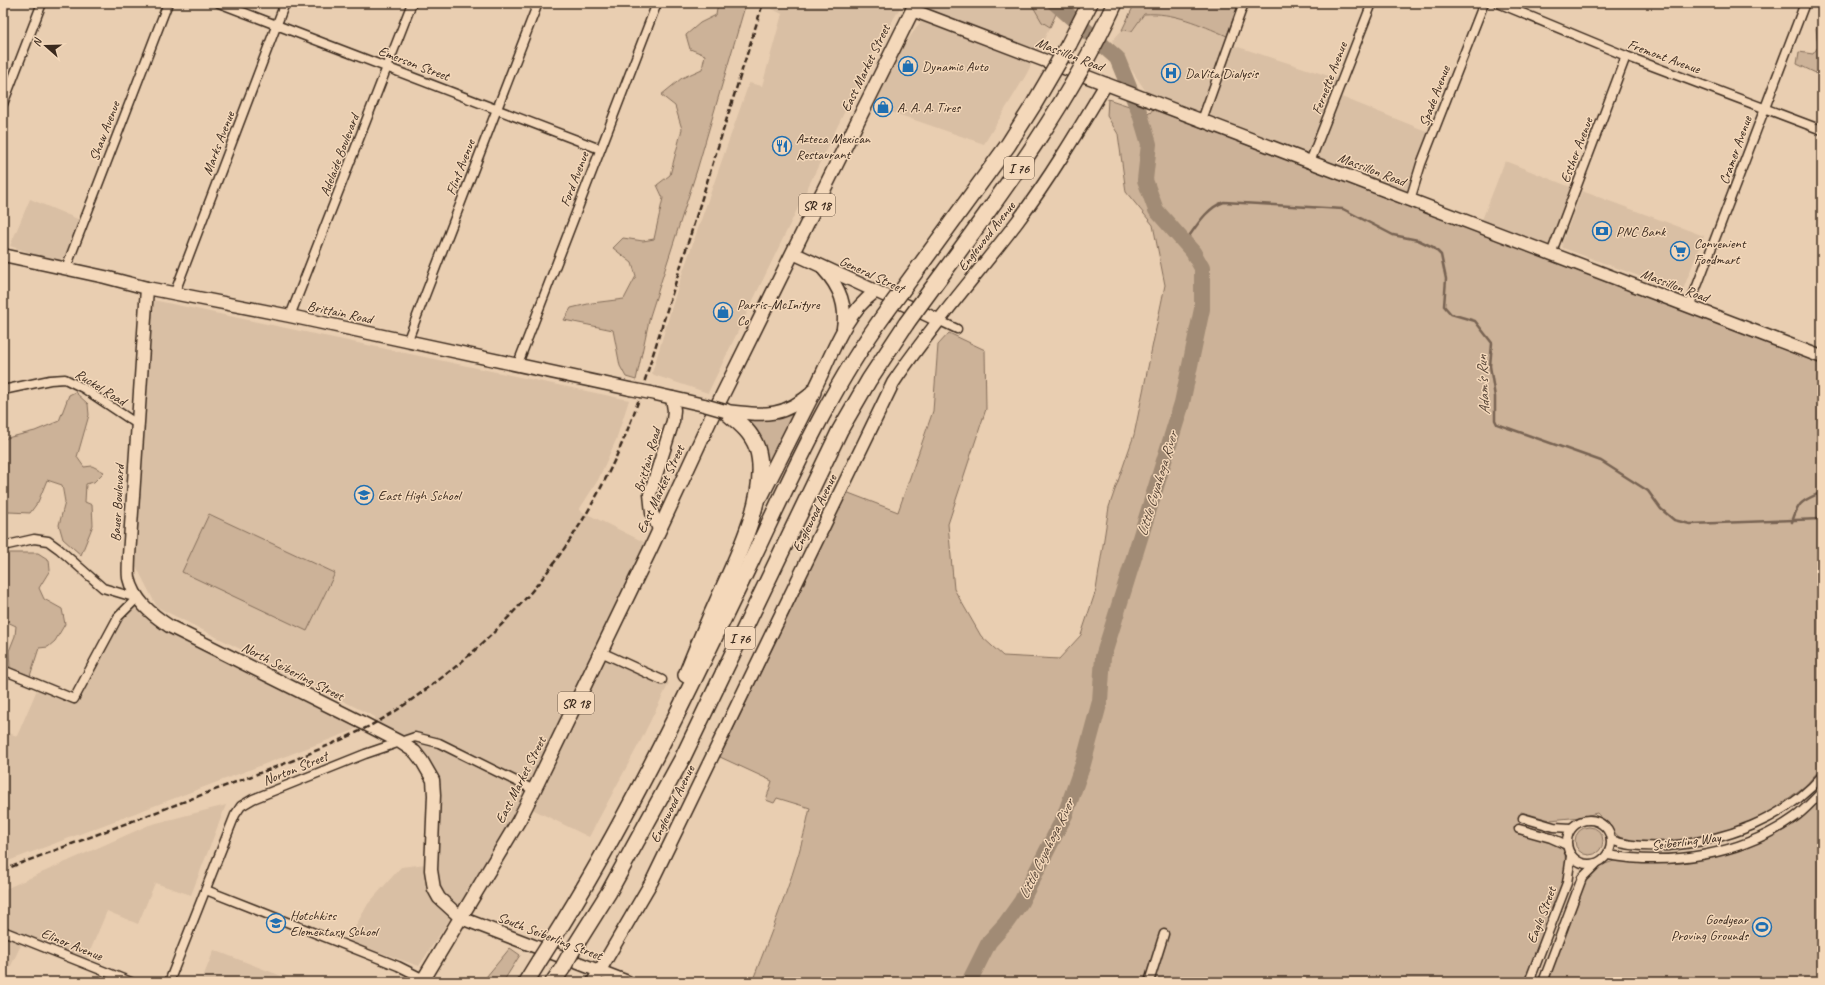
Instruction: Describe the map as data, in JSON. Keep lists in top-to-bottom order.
{
  "streets": {
    "highway": ["I 76"],
    "main road": [
      "Massillon Road",
      "East Market Street",
      "SR 18",
      "Englewood Avenue",
      "General Street",
      "Brittain Road",
      "Bauer Boulevard",
      "North Seiberling Street",
      "South Seiberling Street"
    ],
    "street": [
      "Fremont Avenue",
      "Emerson Street",
      "Fernette Avenue",
      "Spade Avenue",
      "Shaw Avenue",
      "Marks Avenue",
      "Esther Avenue",
      "Cramer Avenue",
      "Adelaide Boulevard",
      "Flint Avenue",
      "Ford Avenue",
      "Ruckel Road",
      "Norton Street",
      "Seiberling Way",
      "Eagle Street",
      "Elinor Avenue"
    ]
  },
  "crossings": [
    ["Massillon Road", "East Market Street"],
    ["Massillon Road", "Fernette Avenue"],
    ["Massillon Road", "Spade Avenue"],
    ["Massillon Road", "Esther Avenue"],
    ["Massillon Road", "Cramer Avenue"],
    ["Massillon Road", "Englewood Avenue"],
    ["Fremont Avenue", "Esther Avenue"],
    ["Fremont Avenue", "Cramer Avenue"],
    ["Emerson Street", "Marks Avenue"],
    ["Emerson Street", "Adelaide Boulevard"],
    ["Emerson Street", "Flint Avenue"],
    ["Emerson Street", "Ford Avenue"],
    ["East Market Street", "General Street"],
    ["East Market Street", "Brittain Road"],
    ["East Market Street", "North Seiberling Street"],
    ["East Market Street", "Norton Street"],
    ["East Market Street", "South Seiberling Street"],
    ["Shaw Avenue", "Brittain Road"],
    ["Marks Avenue", "Brittain Road"],
    ["Adelaide Boulevard", "Brittain Road"],
    ["Flint Avenue", "Brittain Road"],
    ["Ford Avenue", "Brittain Road"],
    ["Englewood Avenue", "General Street"],
    ["Englewood Avenue", "South Seiberling Street"],
    ["General Street", "Brittain Road"],
    ["Brittain Road", "Bauer Boulevard"],
    ["Ruckel Road", "Bauer Boulevard"],
    ["Bauer Boulevard", "North Seiberling Street"],
    ["North Seiberling Street", "Norton Street"],
    ["North Seiberling Street", "South Seiberling Street"],
    ["Seiberling Way", "Eagle Street"]
  ],
  "water": ["Adam's Run", "Little Cuyahoga River"],
  "places": {
    "shop": ["Dynamic Auto", "A. A. A. Tires", "Parris-McInityre Co"],
    "hospital": ["DaVita Dialysis"],
    "restaurant": ["Azteca Mexican Restaurant"],
    "bank": ["PNC Bank"],
    "supermarket": ["Convenient Foodmart"],
    "school or university": ["East High School", "Hotchkiss Elementary School"],
    "sports": ["Goodyear Proving Grounds"]
  },
  "north": "left"
}
